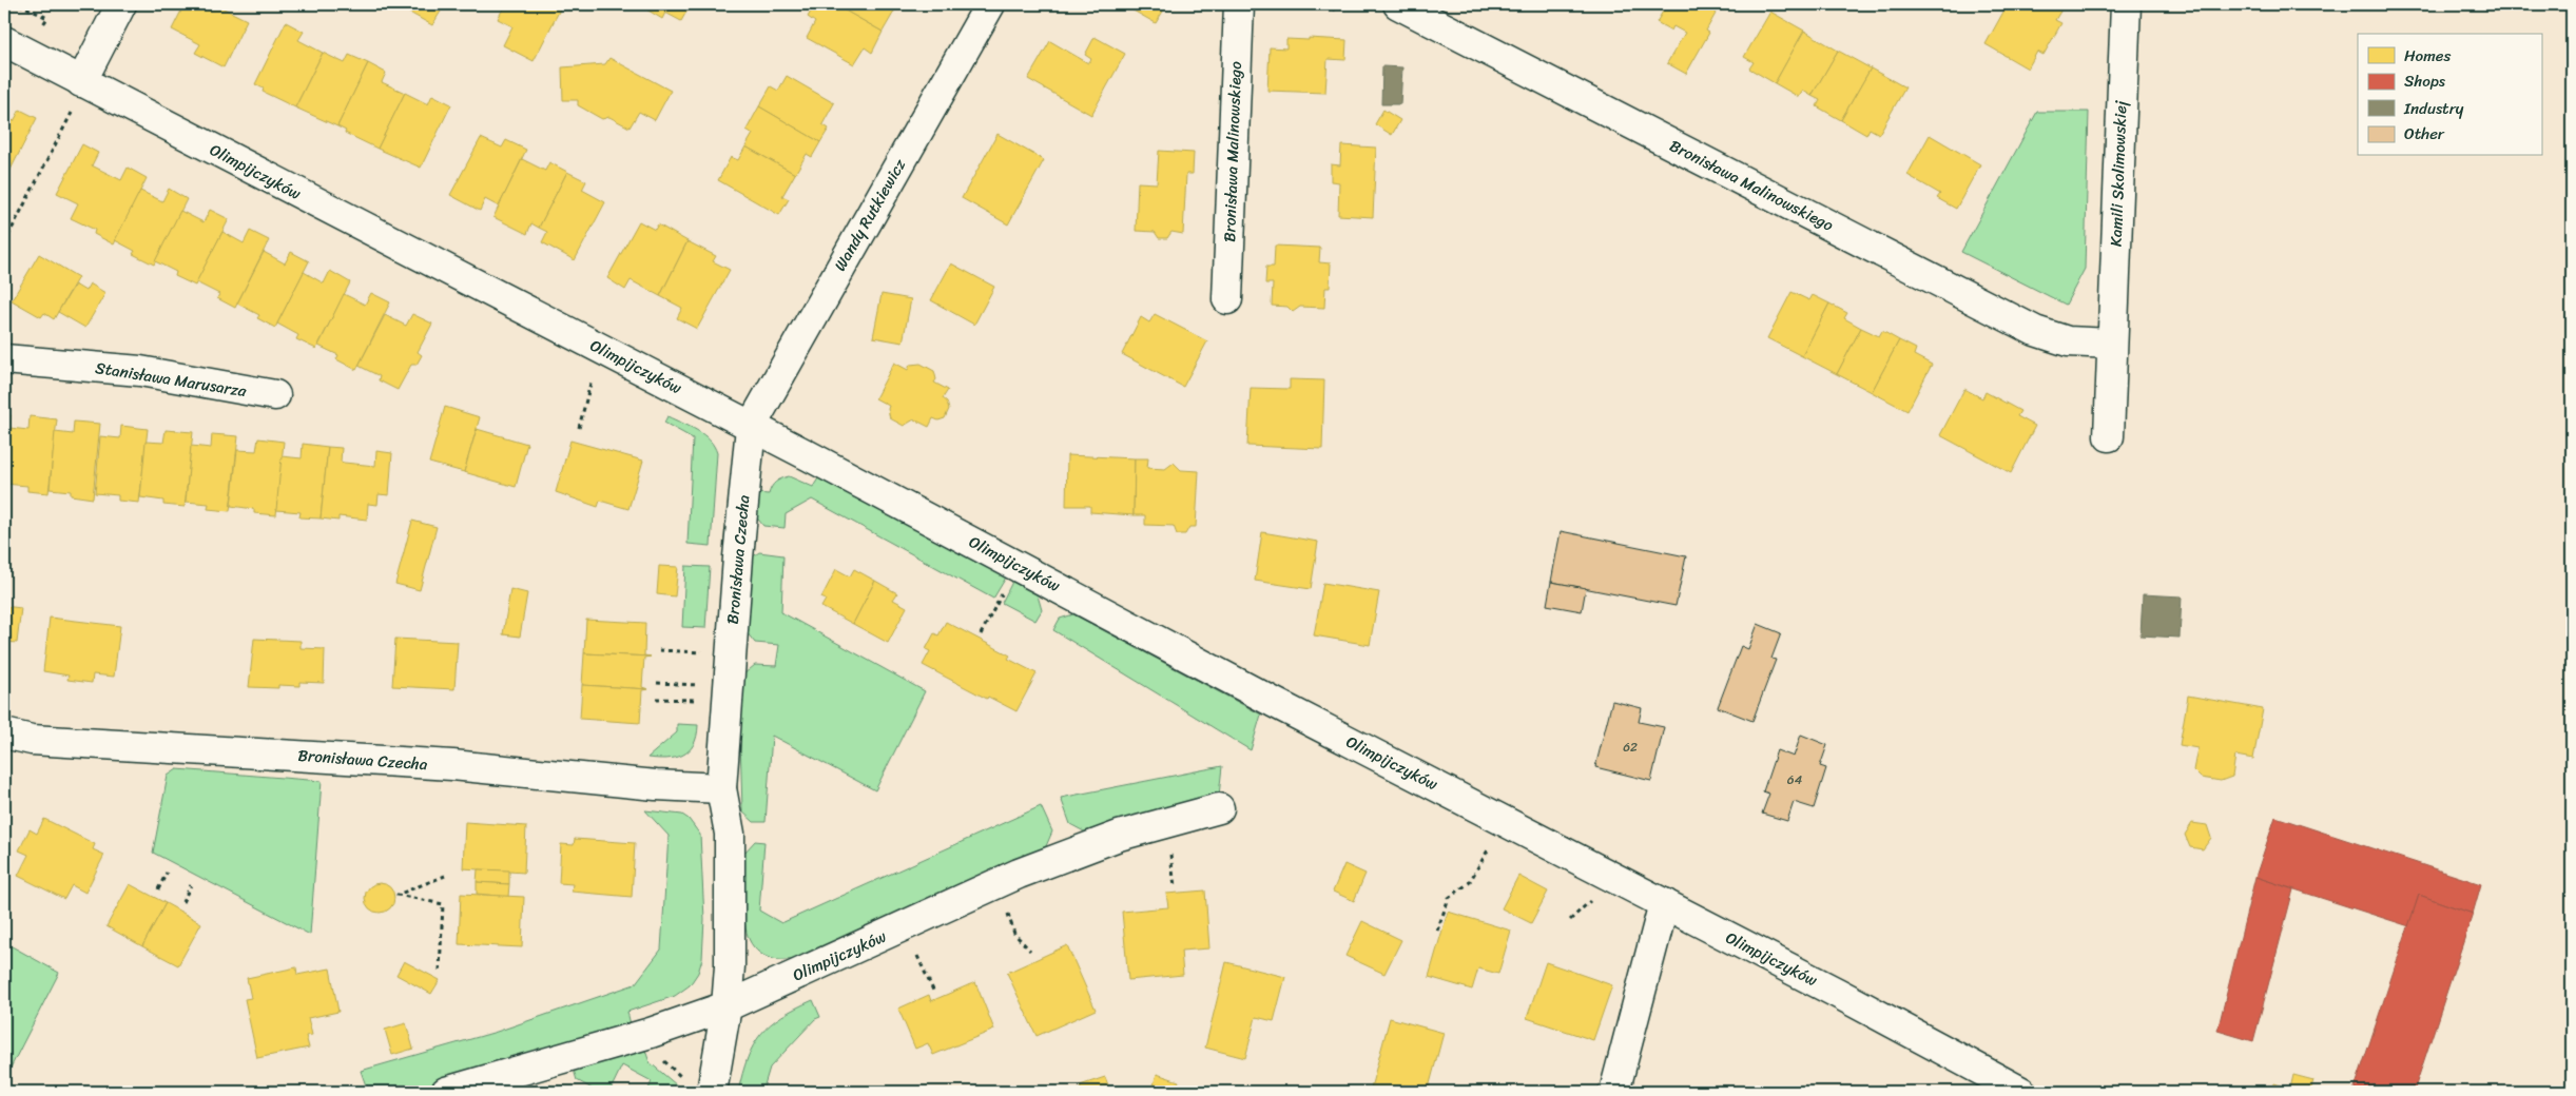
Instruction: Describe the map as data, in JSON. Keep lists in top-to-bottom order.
{
  "streets": {
    "street": [
      "Bronisława Malinowskiego",
      "Olimpijczyków",
      "Kamili Skolimowskiej",
      "Wandy Rutkiewicz",
      "Stanisława Marusarza",
      "Bronisława Czecha"
    ]
  },
  "crossings": [
    ["Bronisława Malinowskiego", "Kamili Skolimowskiej"],
    ["Olimpijczyków", "Wandy Rutkiewicz"],
    ["Olimpijczyków", "Bronisława Czecha"],
    ["Wandy Rutkiewicz", "Bronisława Czecha"]
  ],
  "house_numbers": ["62", "64"],
  "legend": [
    "Homes",
    "Shops",
    "Industry",
    "Other"
  ]
}
